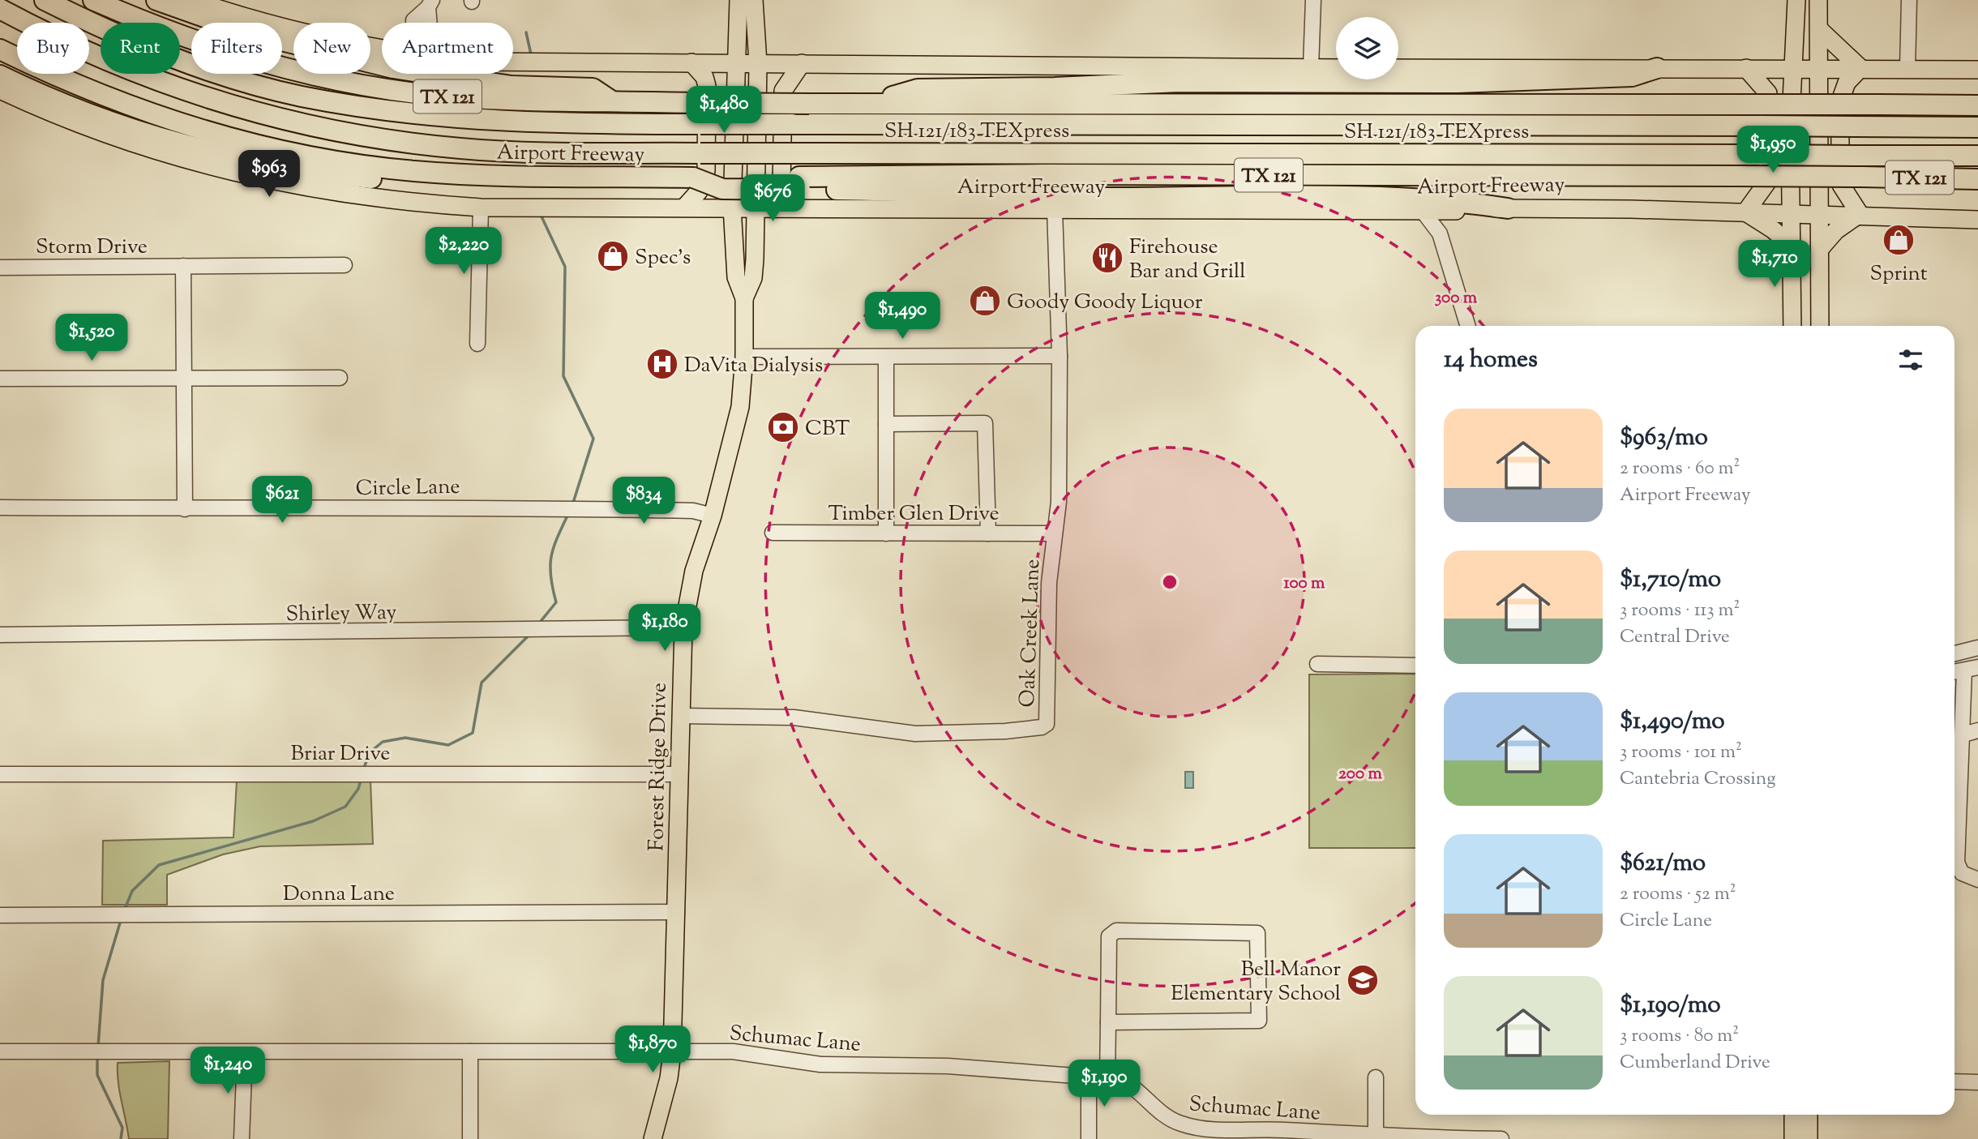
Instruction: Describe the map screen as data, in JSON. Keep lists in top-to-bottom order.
{
  "streets": {
    "highway": ["TX 121", "SH 121/183 TEXpress", "Airport Freeway"],
    "main road": ["Forest Ridge Drive"],
    "street": [
      "Storm Drive",
      "Circle Lane",
      "Timber Glen Drive",
      "Shirley Way",
      "Oak Creek Lane",
      "Briar Drive",
      "Donna Lane",
      "Schumac Lane"
    ]
  },
  "crossings": [
    ["Airport Freeway", "Oak Creek Lane"],
    ["Airport Freeway", "Forest Ridge Drive"],
    ["Circle Lane", "Forest Ridge Drive"],
    ["Timber Glen Drive", "Oak Creek Lane"],
    ["Shirley Way", "Forest Ridge Drive"],
    ["Oak Creek Lane", "Forest Ridge Drive"],
    ["Briar Drive", "Forest Ridge Drive"],
    ["Forest Ridge Drive", "Donna Lane"],
    ["Forest Ridge Drive", "Schumac Lane"]
  ],
  "places": {
    "shop": ["Sprint", "Spec's", "Goody Goody Liquor"],
    "restaurant": ["Firehouse Bar and Grill"],
    "hospital": ["DaVita Dialysis"],
    "bank": ["CBT"],
    "school or university": ["Bell Manor Elementary School"]
  },
  "page": {
    "chip": [
      "Buy",
      "Rent",
      "Filters",
      "New",
      "Apartment"
    ],
    "price": [
      "$1,480",
      "$1,950",
      "$963",
      "$676",
      "$2,220",
      "$1,710",
      "$1,490",
      "$1,520",
      "$621",
      "$834",
      "$1,180",
      "$1,870",
      "$1,240",
      "$1,190"
    ],
    "heading": "14 homes",
    "list": [
      {
        "name": "$963/mo",
        "note": "2 rooms · 60 m² · Airport Freeway"
      },
      {
        "name": "$1,710/mo",
        "note": "3 rooms · 113 m² · Central Drive"
      },
      {
        "name": "$1,490/mo",
        "note": "3 rooms · 101 m² · Cantebria Crossing"
      },
      {
        "name": "$621/mo",
        "note": "2 rooms · 52 m² · Circle Lane"
      },
      {
        "name": "$1,190/mo",
        "note": "3 rooms · 80 m² · Cumberland Drive"
      }
    ]
  },
  "rings": ["300 m", "100 m", "200 m"]
}
